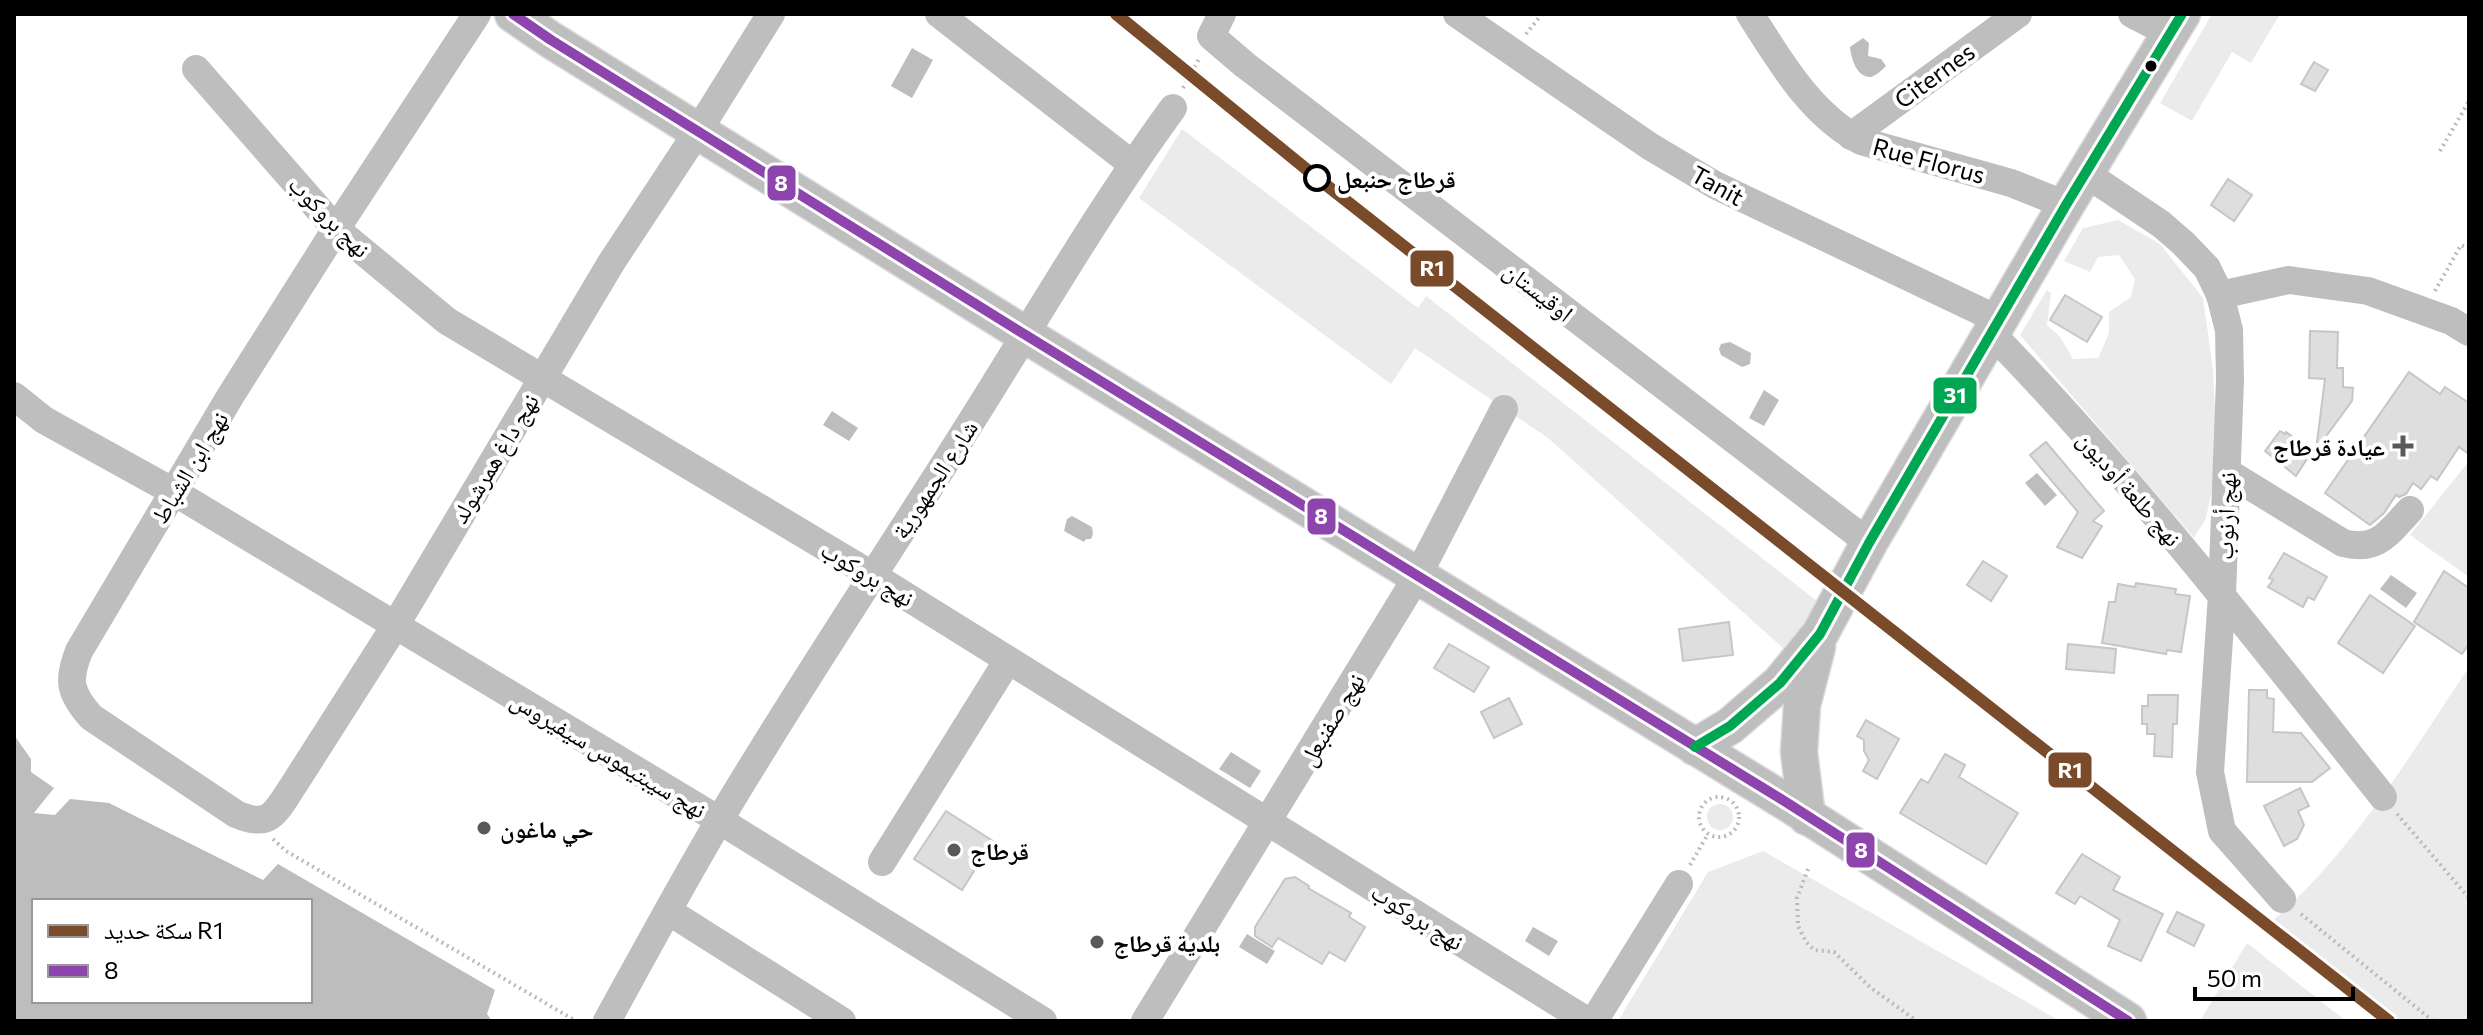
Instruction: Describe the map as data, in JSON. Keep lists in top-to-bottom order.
{
  "streets": {
    "street": [
      "Citernes",
      "Rue Florus",
      "Tanit",
      "نهج بروكوب",
      "اوقيستان",
      "نهج داغ همرشولد",
      "نهج ابن الشباط",
      "شارع الجمهورية",
      "نهج طلعة أوديون",
      "نهج أرنوب",
      "نهج صفنبعل",
      "نهج سيبتيموس سيفيروس"
    ]
  },
  "crossings": [
    ["Citernes", "Rue Florus"],
    ["Tanit", "نهج طلعة أوديون"],
    ["نهج بروكوب", "نهج داغ همرشولد"],
    ["نهج بروكوب", "نهج ابن الشباط"],
    ["نهج بروكوب", "شارع الجمهورية"],
    ["نهج بروكوب", "نهج صفنبعل"],
    ["نهج داغ همرشولد", "نهج ابن الشباط"],
    ["نهج داغ همرشولد", "نهج سيبتيموس سيفيروس"],
    ["نهج ابن الشباط", "نهج سيبتيموس سيفيروس"],
    ["شارع الجمهورية", "نهج سيبتيموس سيفيروس"],
    ["نهج طلعة أوديون", "نهج أرنوب"]
  ],
  "places": {
    "other": [
      "قرطاج حنبعل",
      "حي ماغون",
      "قرطاج",
      "بلدية قرطاج"
    ],
    "health": ["عيادة قرطاج"]
  },
  "lines": ["rail line R1", "transit line 8", "transit line 31"],
  "legend": ["سكة حديد R1", "8"],
  "scale_bar": "50 m"
}
